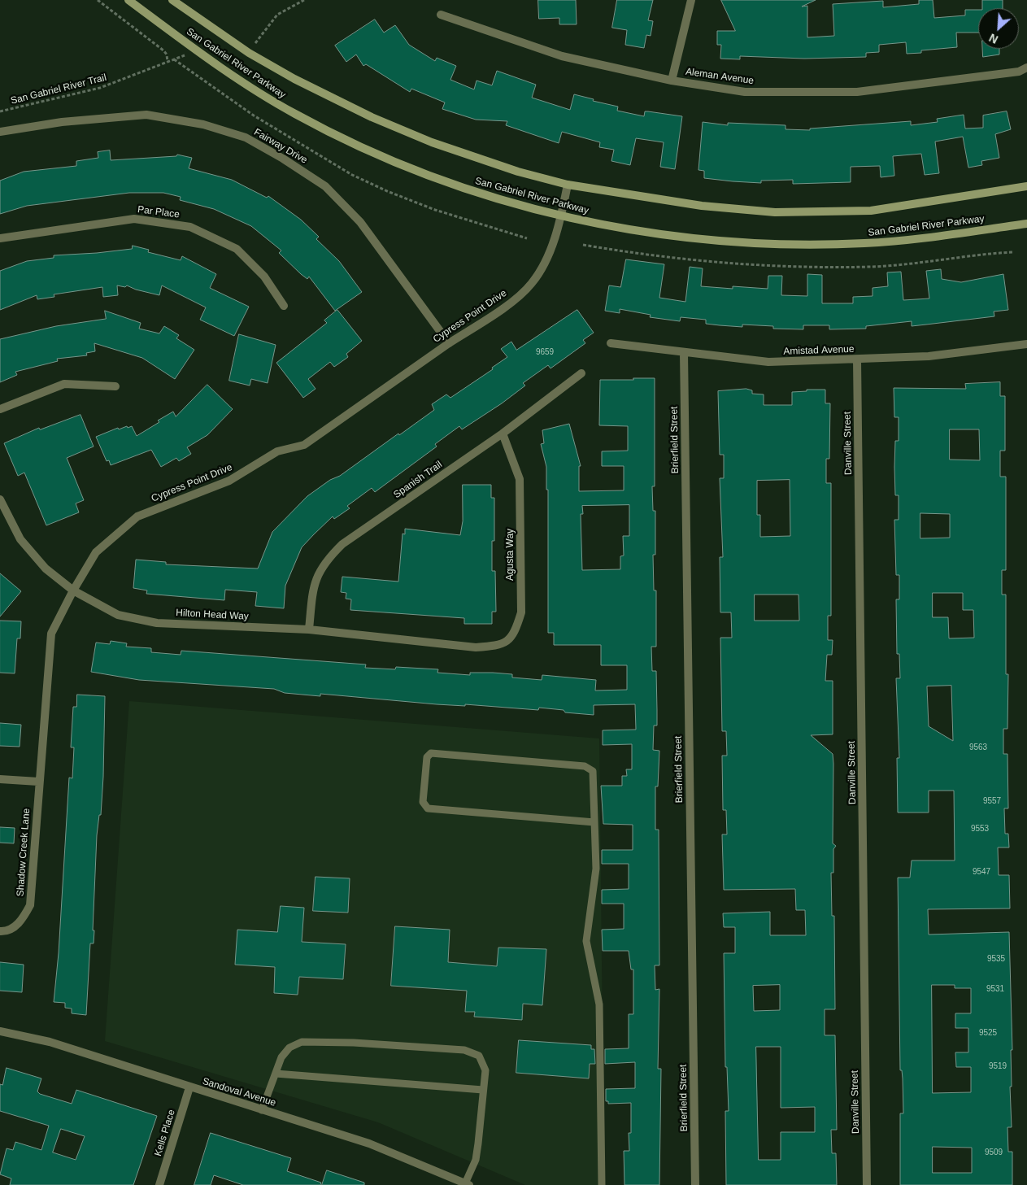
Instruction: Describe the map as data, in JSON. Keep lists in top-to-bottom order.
{
  "streets": {
    "main road": ["San Gabriel River Parkway"],
    "street": [
      "Aleman Avenue",
      "Fairway Drive",
      "Par Place",
      "Cypress Point Drive",
      "Amistad Avenue",
      "Brierfield Street",
      "Danville Street",
      "Spanish Trail",
      "Agusta Way",
      "Hilton Head Way",
      "Shadow Creek Lane",
      "Sandoval Avenue",
      "Kells Place"
    ],
    "path": ["San Gabriel River Trail"]
  },
  "crossings": [
    ["San Gabriel River Parkway", "Cypress Point Drive"],
    ["Fairway Drive", "Cypress Point Drive"],
    ["Cypress Point Drive", "Hilton Head Way"],
    ["Cypress Point Drive", "Shadow Creek Lane"],
    ["Amistad Avenue", "Brierfield Street"],
    ["Amistad Avenue", "Danville Street"],
    ["Spanish Trail", "Agusta Way"],
    ["Spanish Trail", "Hilton Head Way"],
    ["Agusta Way", "Hilton Head Way"],
    ["Sandoval Avenue", "Kells Place"]
  ],
  "house_numbers": [
    "9659",
    "9563",
    "9557",
    "9553",
    "9547",
    "9535",
    "9531",
    "9525",
    "9519",
    "9509"
  ],
  "north": "bottom left"
}
